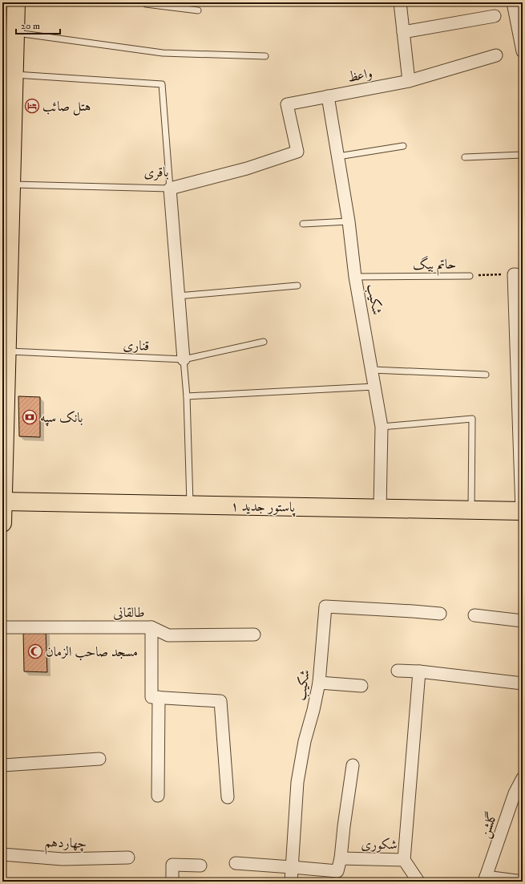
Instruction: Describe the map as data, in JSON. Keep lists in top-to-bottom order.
{
  "streets": {
    "main road": ["پاستور جدید ۱"],
    "street": [
      "واعظ",
      "باقری",
      "شکیب",
      "طالقانی",
      "گلشن",
      "چهاردهم",
      "شکوری"
    ],
    "lane": ["حاتم بیگ", "قناری"]
  },
  "crossings": [
    ["واعظ", "باقری"],
    ["واعظ", "شکیب"],
    ["حاتم بیگ", "شکیب"],
    ["شکیب", "پاستور جدید ۱"]
  ],
  "places": {
    "hotel": ["هتل صائب"],
    "bank": ["بانک سپه"],
    "mosque": ["مسجد صاحب الزمان"]
  },
  "scale_bar": "20 m"
}
